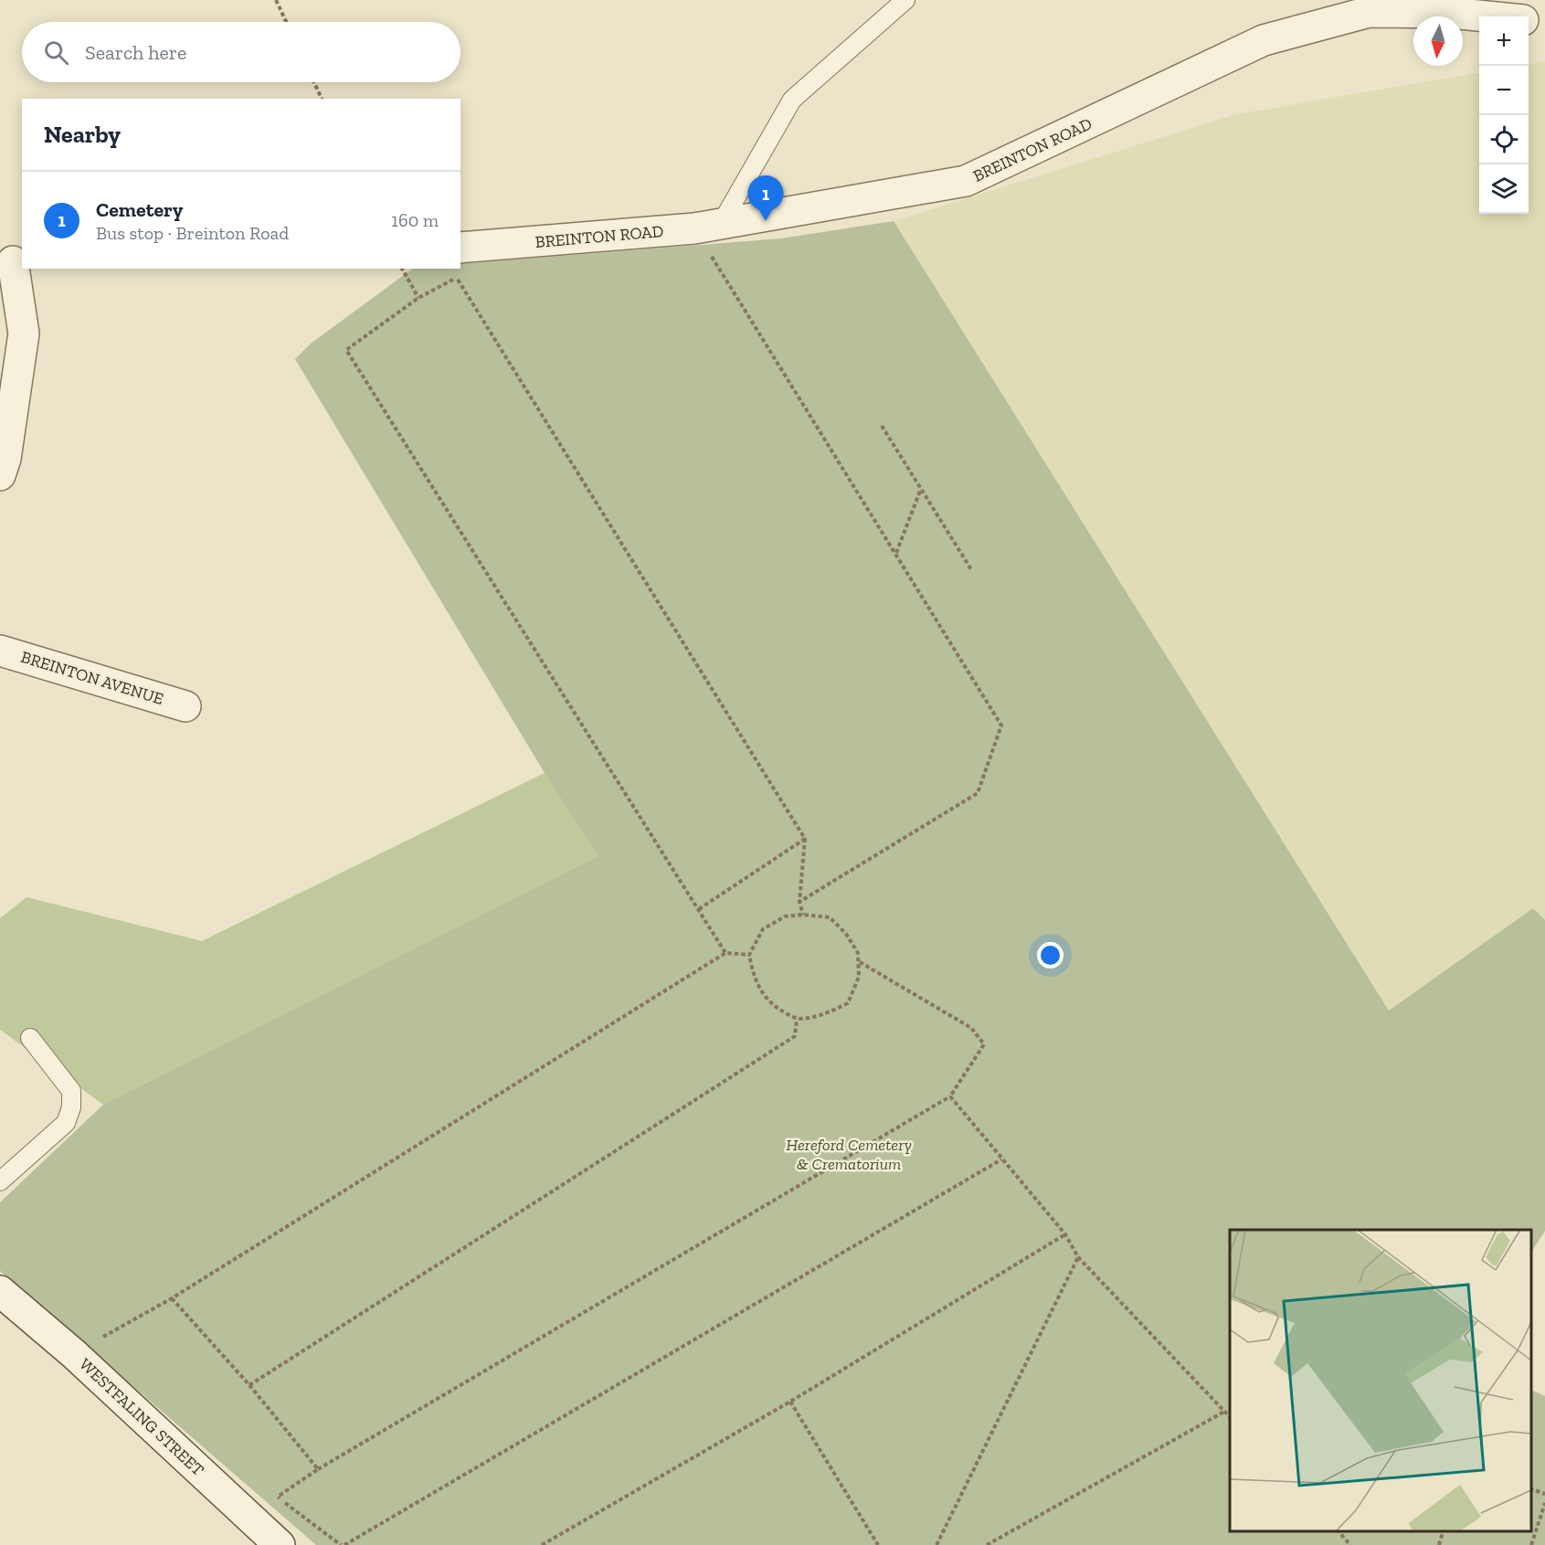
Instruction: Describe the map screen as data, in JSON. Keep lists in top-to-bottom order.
{
  "streets": {
    "street": ["BREINTON ROAD", "BREINTON AVENUE", "WESTFALING STREET"]
  },
  "parks": ["Hereford Cemetery & Crematorium"],
  "north": "bottom",
  "page": {
    "map_buttons": ["+", "−"],
    "search": "Search here",
    "heading": "Nearby",
    "list": [
      {
        "mark": "1",
        "name": "Cemetery",
        "note": "Bus stop · Breinton Road",
        "value": "160 m"
      }
    ],
    "pins": "1"
  }
}
